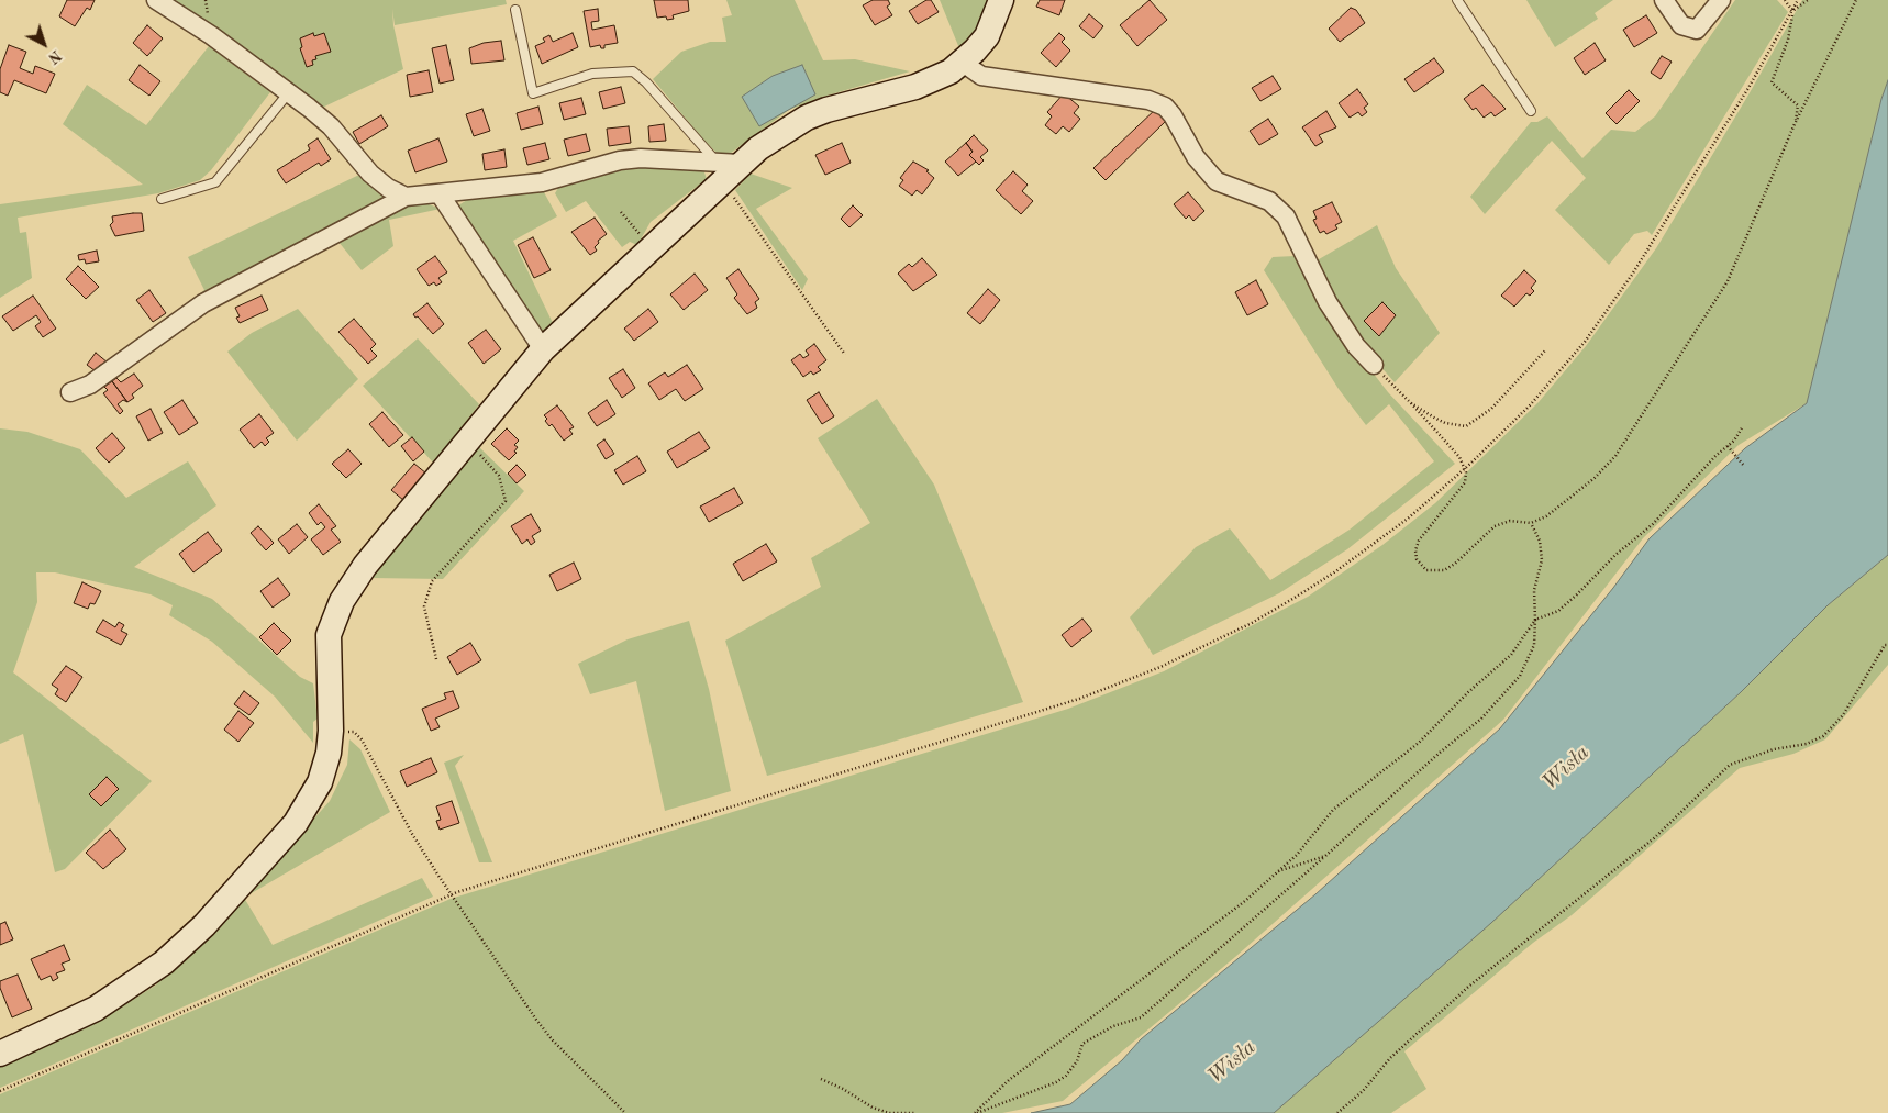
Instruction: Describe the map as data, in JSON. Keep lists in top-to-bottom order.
{
  "water": ["Wisła"],
  "north": "bottom right"
}
